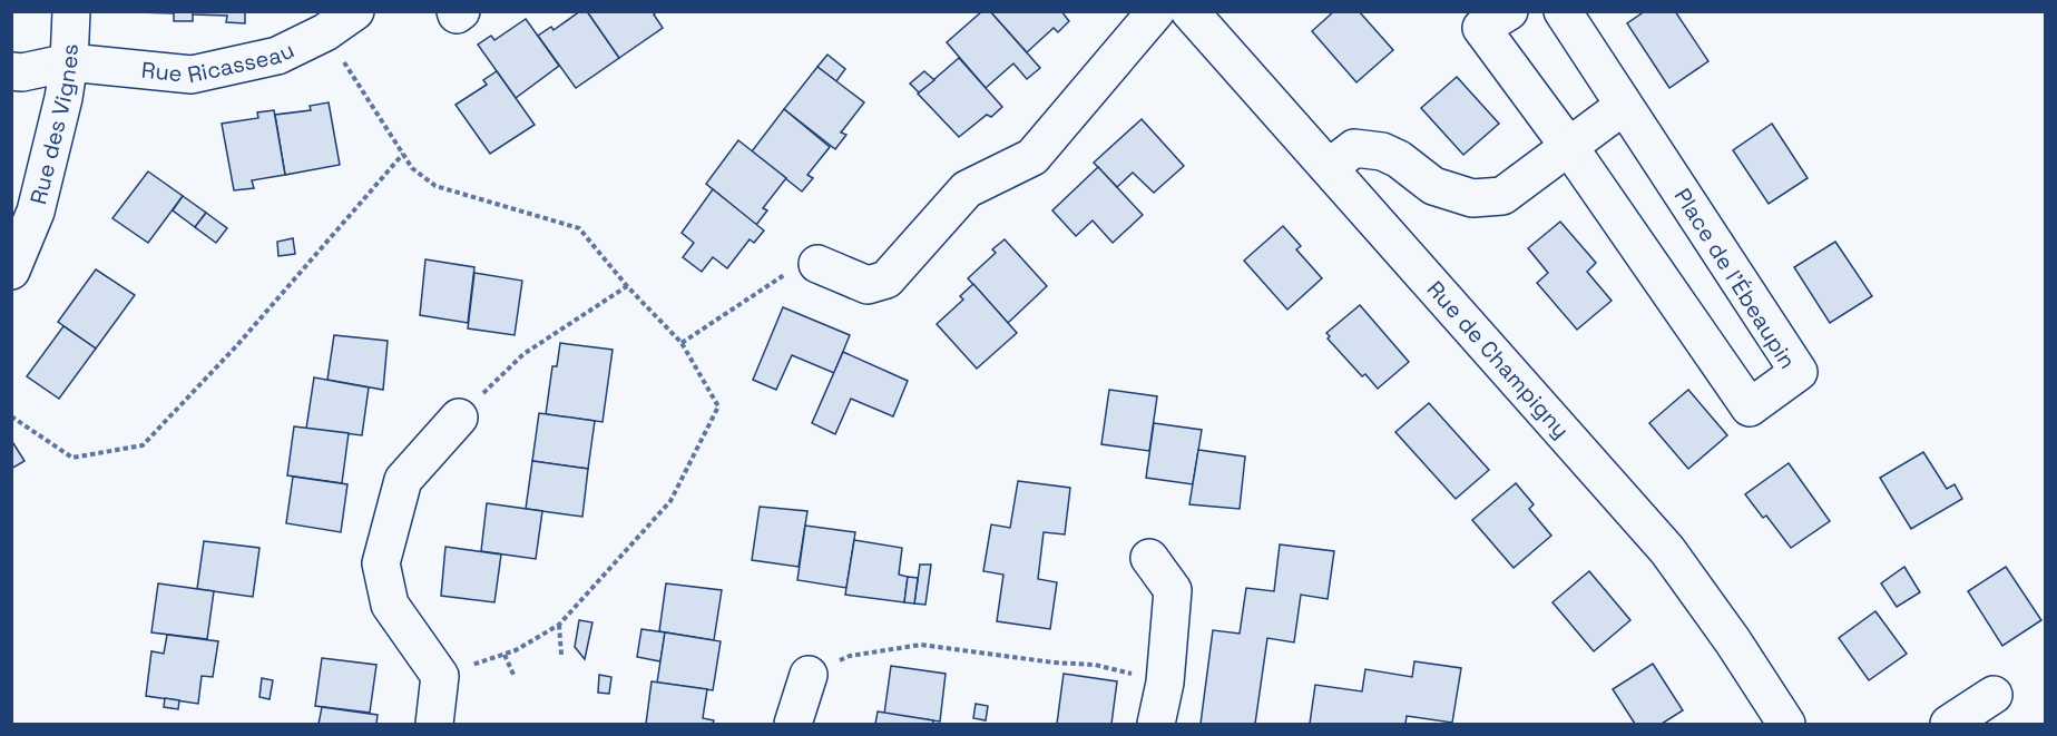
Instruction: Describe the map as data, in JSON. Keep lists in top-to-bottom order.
{
  "streets": {
    "street": [
      "Rue Ricasseau",
      "Rue des Vignes",
      "Place de l'Ébeaupin",
      "Rue de Champigny"
    ]
  },
  "crossings": [
    ["Rue Ricasseau", "Rue des Vignes"]
  ]
}
